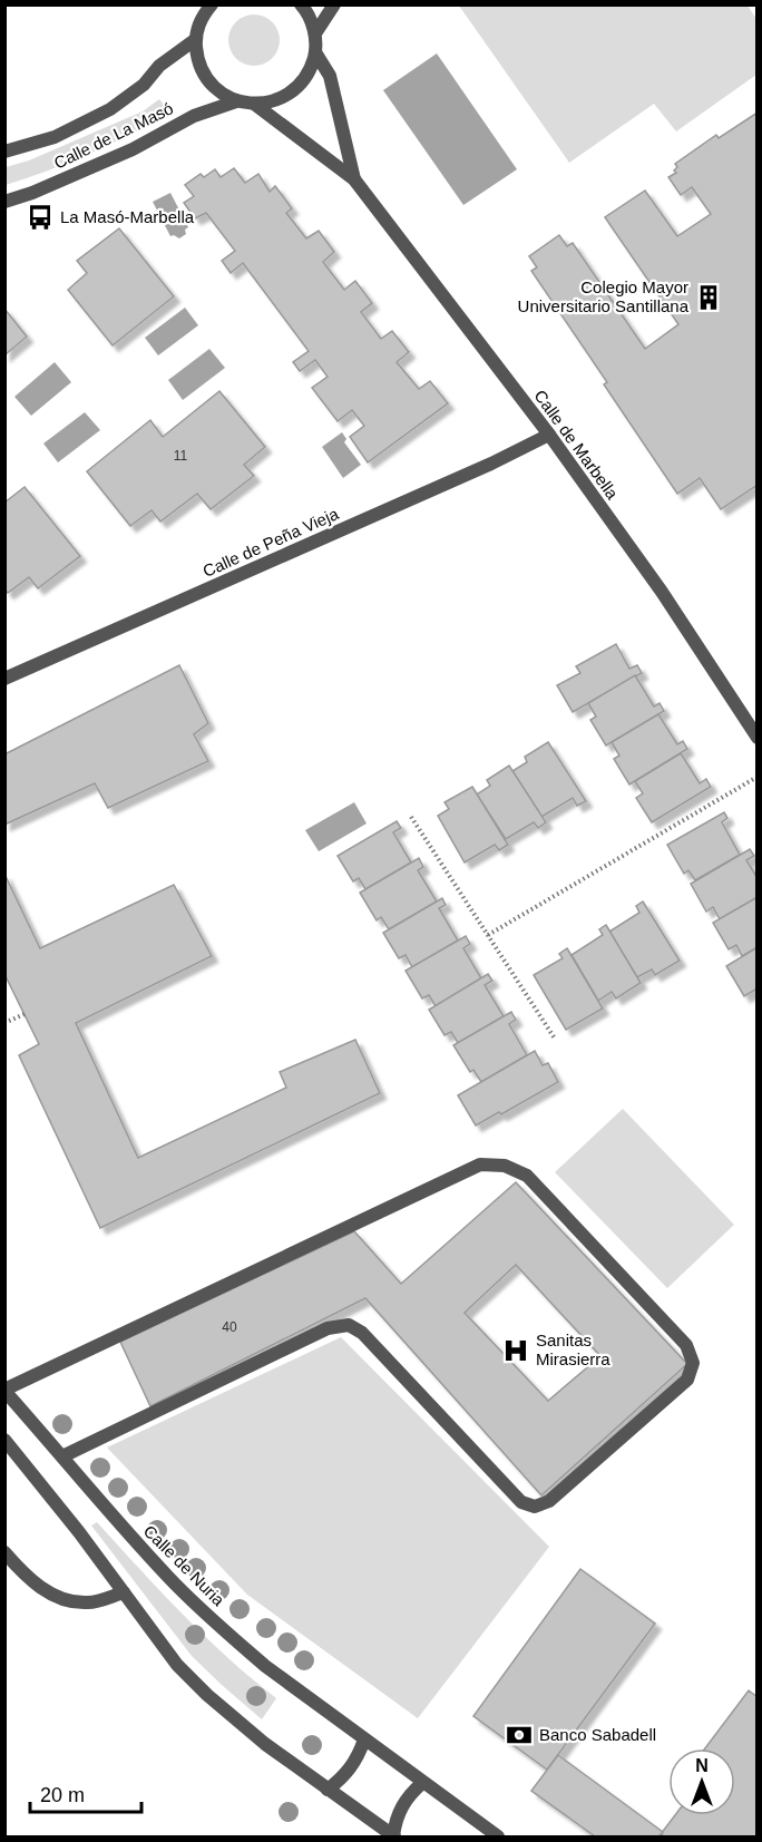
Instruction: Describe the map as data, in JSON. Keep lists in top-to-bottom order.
{
  "streets": {
    "street": [
      "Calle de La Masó",
      "Calle de Marbella",
      "Calle de Peña Vieja",
      "Calle de Nuria"
    ]
  },
  "crossings": [
    ["Calle de La Masó", "Calle de Marbella"],
    ["Calle de Marbella", "Calle de Peña Vieja"]
  ],
  "places": {
    "bus stop": ["La Masó-Marbella"],
    "building": ["Colegio Mayor Universitario Santillana"],
    "hospital": ["Sanitas Mirasierra"],
    "bank": ["Banco Sabadell"]
  },
  "house_numbers": ["11", "40"],
  "scale_bar": "20 m",
  "north": "top"
}
